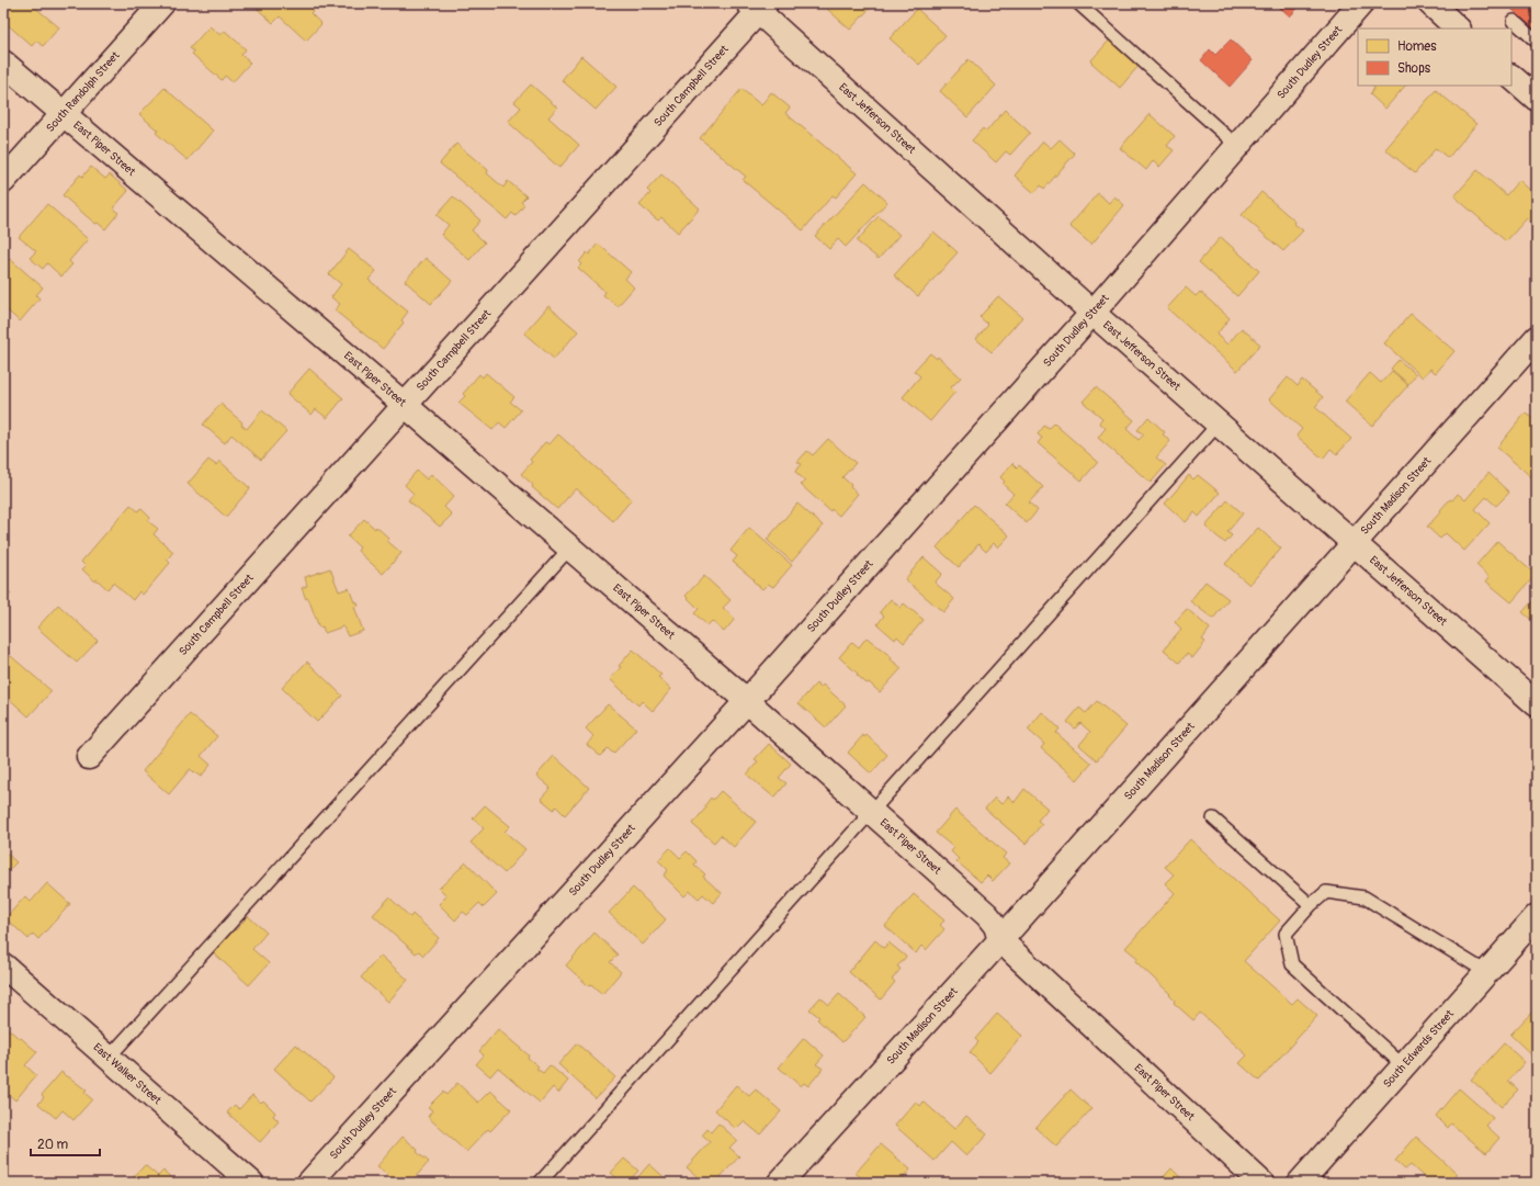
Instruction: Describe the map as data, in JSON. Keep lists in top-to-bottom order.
{
  "streets": {
    "street": [
      "South Dudley Street",
      "South Campbell Street",
      "South Randolph Street",
      "East Jefferson Street",
      "East Piper Street",
      "South Madison Street",
      "South Edwards Street",
      "East Walker Street"
    ]
  },
  "crossings": [
    ["South Dudley Street", "East Jefferson Street"],
    ["South Dudley Street", "East Piper Street"],
    ["South Campbell Street", "East Jefferson Street"],
    ["South Campbell Street", "East Piper Street"],
    ["South Randolph Street", "East Piper Street"],
    ["East Jefferson Street", "South Madison Street"],
    ["East Piper Street", "South Madison Street"]
  ],
  "legend": ["Homes", "Shops"],
  "scale_bar": "20 m"
}
